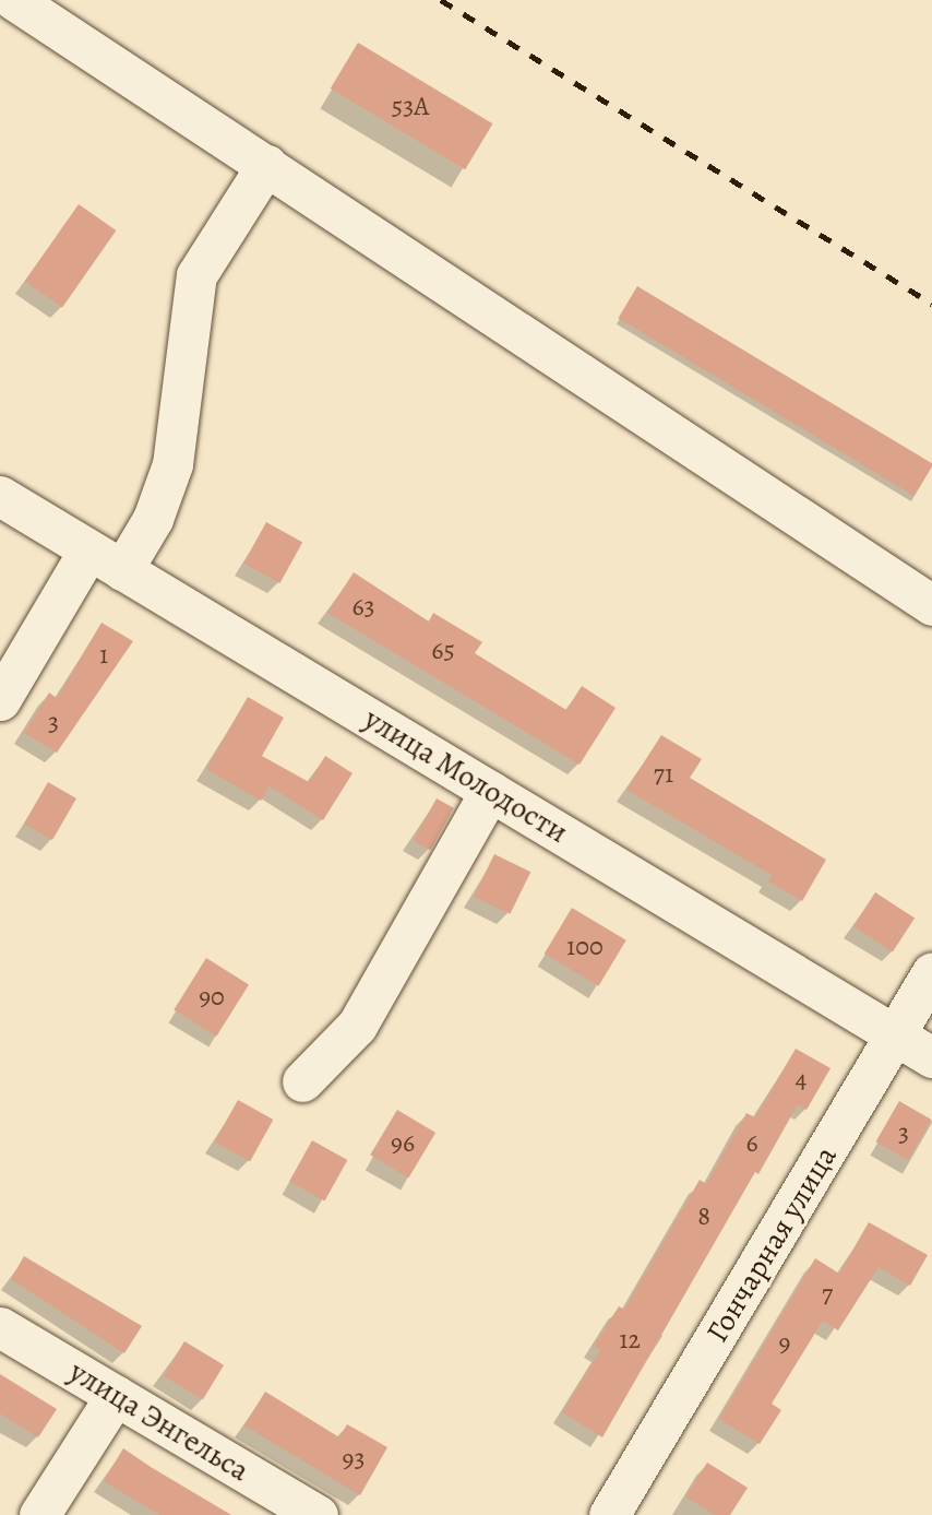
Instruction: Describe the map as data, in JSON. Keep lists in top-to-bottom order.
{
  "streets": {
    "street": ["улица Молодости", "Гончарная улица", "улица Энгельса"]
  },
  "crossings": [
    ["улица Молодости", "Гончарная улица"]
  ],
  "house_numbers": [
    "53А",
    "63",
    "65",
    "1",
    "3",
    "71",
    "100",
    "90",
    "4",
    "3",
    "96",
    "6",
    "8",
    "7",
    "12",
    "9",
    "93"
  ]
}
